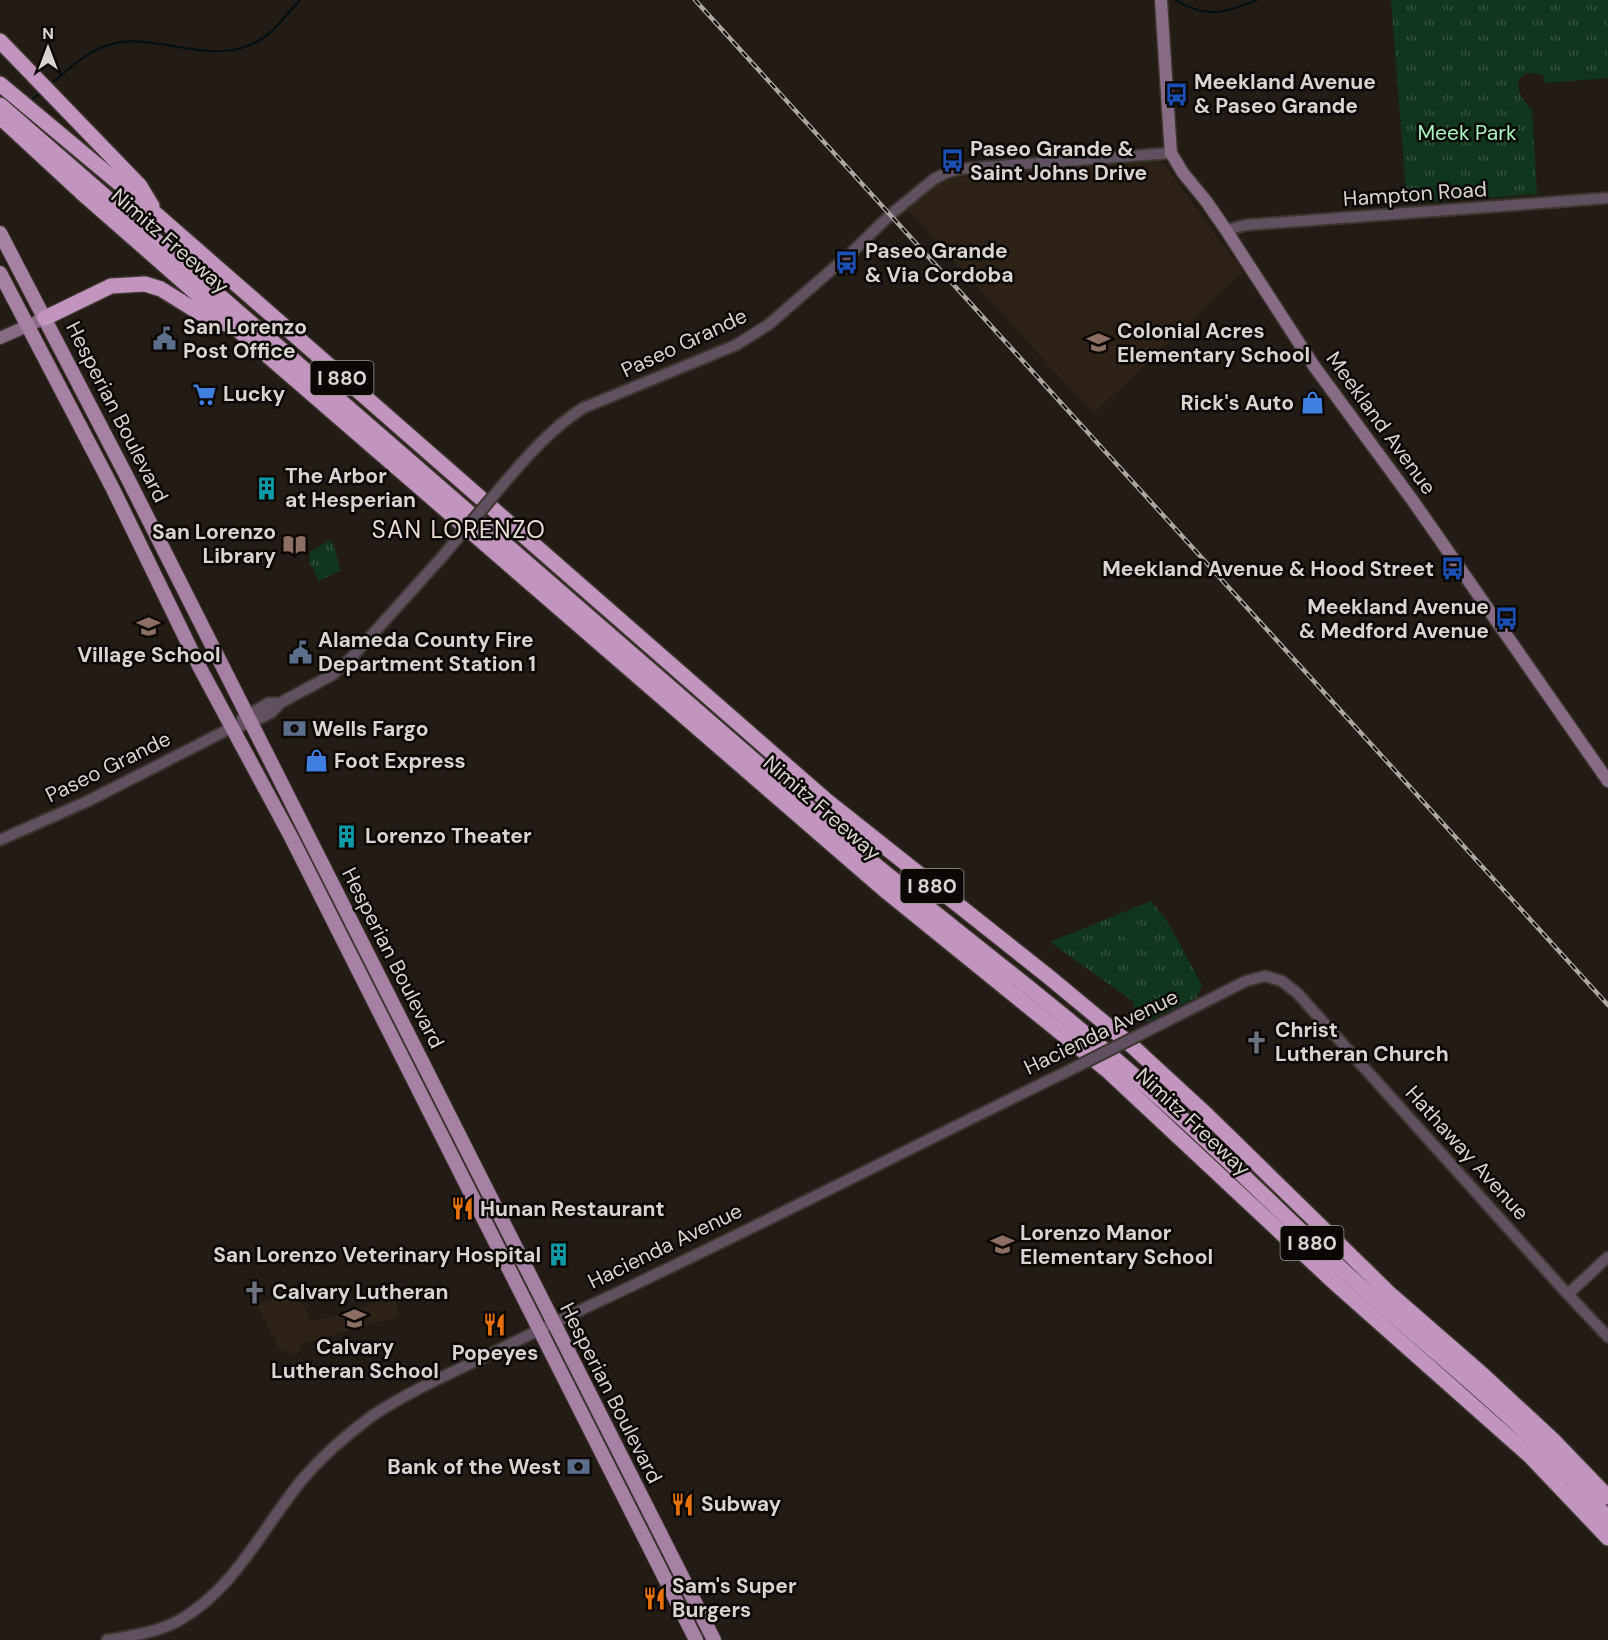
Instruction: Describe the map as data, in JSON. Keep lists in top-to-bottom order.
{
  "streets": {
    "highway": ["Nimitz Freeway", "I 880"],
    "main road": ["Hesperian Boulevard", "Meekland Avenue"],
    "street": [
      "Hampton Road",
      "Paseo Grande",
      "Hacienda Avenue",
      "Hathaway Avenue"
    ]
  },
  "crossings": [
    ["Hampton Road", "Meekland Avenue"],
    ["Nimitz Freeway", "I 880"],
    ["Paseo Grande", "Hesperian Boulevard"],
    ["Paseo Grande", "Meekland Avenue"],
    ["Hesperian Boulevard", "Hacienda Avenue"],
    ["Hacienda Avenue", "Hathaway Avenue"]
  ],
  "districts": ["SAN LORENZO"],
  "parks": ["Meek Park"],
  "places": {
    "bus stop": [
      "Meekland Avenue & Paseo Grande",
      "Paseo Grande & Saint Johns Drive",
      "Paseo Grande & Via Cordoba",
      "Meekland Avenue & Hood Street",
      "Meekland Avenue & Medford Avenue"
    ],
    "public building": ["San Lorenzo Post Office", "Alameda County Fire Department Station 1"],
    "school or university": [
      "Colonial Acres Elementary School",
      "Village School",
      "Lorenzo Manor Elementary School",
      "Calvary Lutheran School"
    ],
    "supermarket": ["Lucky"],
    "shop": ["Rick's Auto", "Foot Express"],
    "building": ["The Arbor at Hesperian", "Lorenzo Theater", "San Lorenzo Veterinary Hospital"],
    "library": ["San Lorenzo Library"],
    "bank": ["Wells Fargo", "Bank of the West"],
    "church": ["Christ Lutheran Church", "Calvary Lutheran"],
    "restaurant": [
      "Hunan Restaurant",
      "Popeyes",
      "Subway",
      "Sam's Super Burgers"
    ]
  },
  "north": "top"
}
